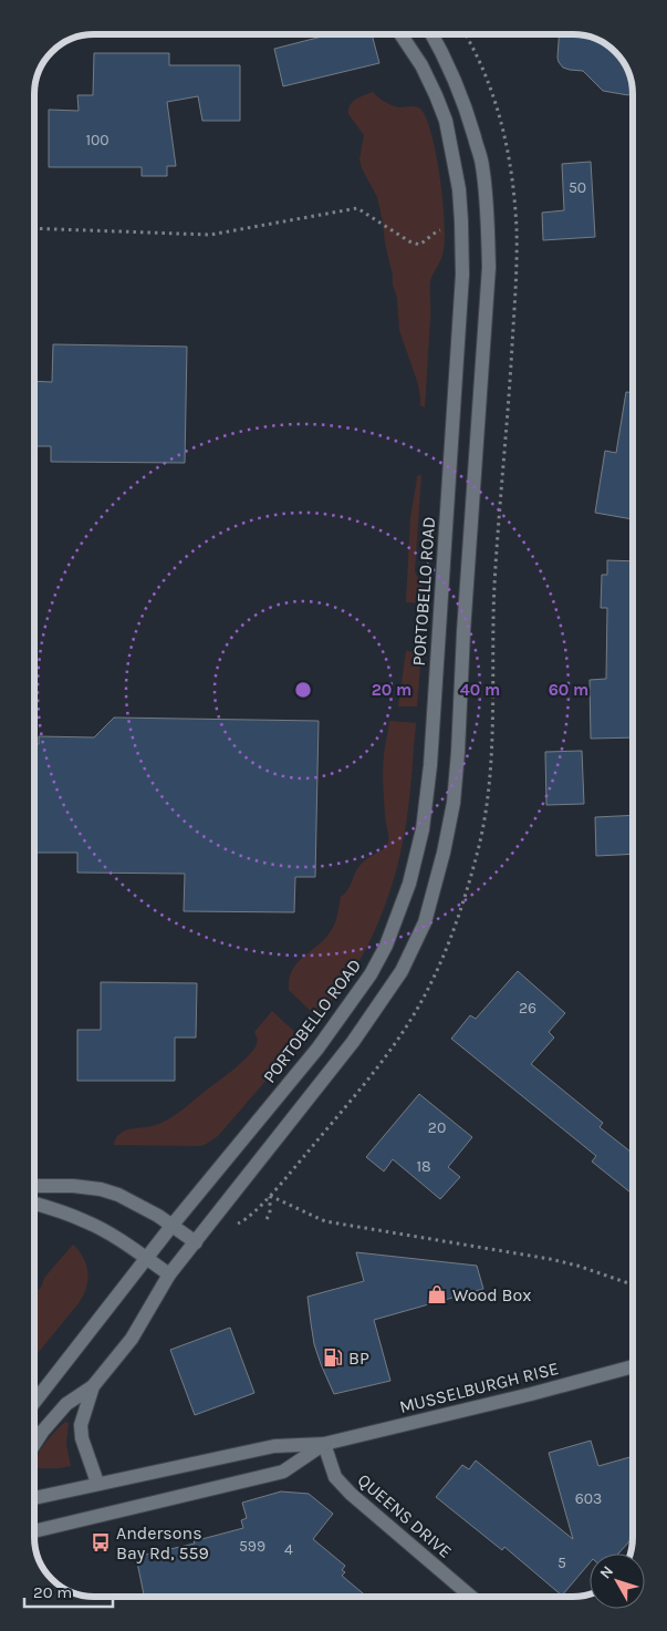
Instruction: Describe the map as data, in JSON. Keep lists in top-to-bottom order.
{
  "streets": {
    "main road": ["PORTOBELLO ROAD", "MUSSELBURGH RISE", "QUEENS DRIVE"]
  },
  "crossings": [
    ["MUSSELBURGH RISE", "QUEENS DRIVE"]
  ],
  "places": {
    "shop": ["Wood Box"],
    "fuel station": ["BP"],
    "bus stop": ["Andersons Bay Rd, 559"]
  },
  "house_numbers": [
    "100",
    "50",
    "26",
    "20",
    "18",
    "603",
    "599",
    "4",
    "5"
  ],
  "scale_bar": "20 m",
  "north": "top left",
  "rings": ["20 m", "40 m", "60 m"]
}
